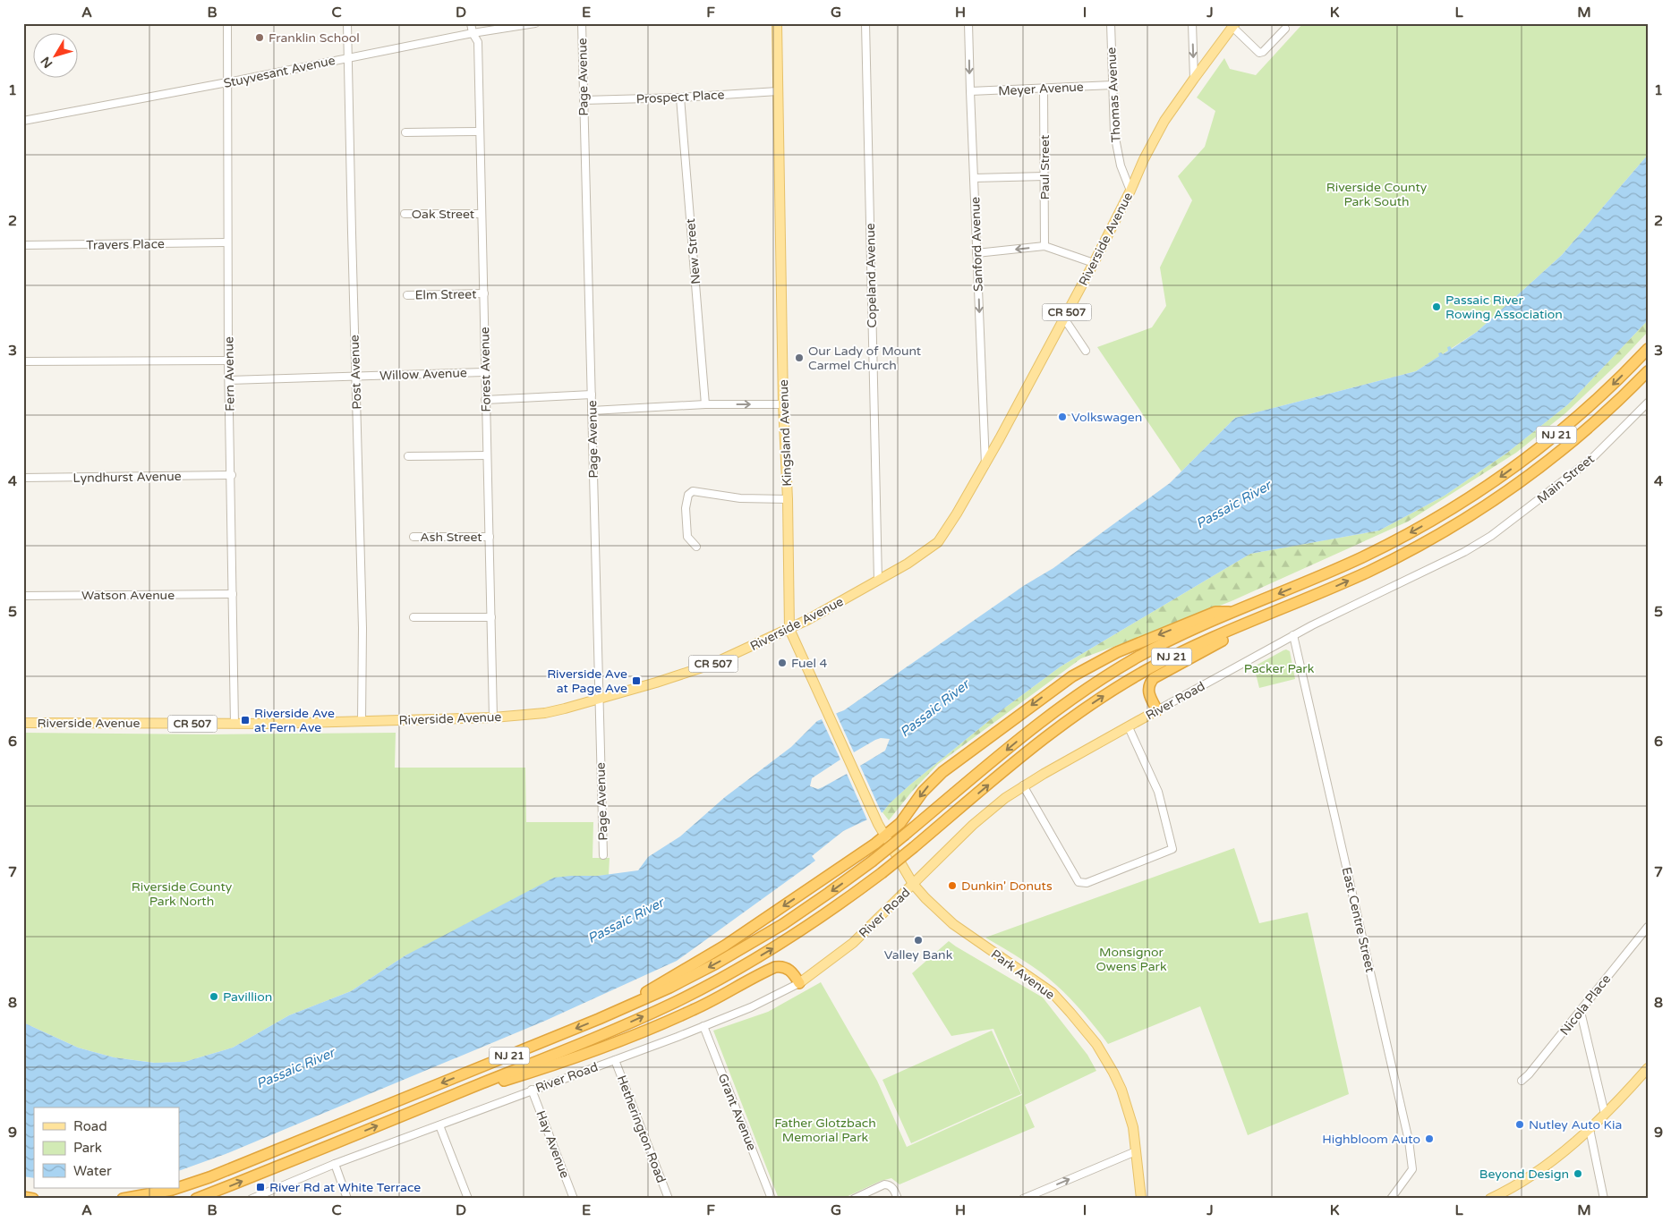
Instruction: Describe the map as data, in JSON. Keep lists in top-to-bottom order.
{
  "streets": {
    "highway": ["NJ 21"],
    "main road": [
      "Riverside Avenue",
      "CR 507",
      "Kingsland Avenue",
      "River Road",
      "Park Avenue"
    ],
    "street": [
      "Stuyvesant Avenue",
      "Page Avenue",
      "Meyer Avenue",
      "Thomas Avenue",
      "Prospect Place",
      "Paul Street",
      "Oak Street",
      "Travers Place",
      "Sanford Avenue",
      "New Street",
      "Copeland Avenue",
      "Elm Street",
      "Forest Avenue",
      "Post Avenue",
      "Fern Avenue",
      "Willow Avenue",
      "Lyndhurst Avenue",
      "Main Street",
      "Ash Street",
      "Watson Avenue",
      "East Centre Street",
      "Nicola Place",
      "Grant Avenue",
      "Hetherington Road",
      "Hay Avenue"
    ]
  },
  "crossings": [
    ["Stuyvesant Avenue", "Forest Avenue"],
    ["Stuyvesant Avenue", "Post Avenue"],
    ["Stuyvesant Avenue", "Fern Avenue"],
    ["Page Avenue", "Prospect Place"],
    ["Page Avenue", "Riverside Avenue"],
    ["Meyer Avenue", "Thomas Avenue"],
    ["Meyer Avenue", "Paul Street"],
    ["Meyer Avenue", "Sanford Avenue"],
    ["Thomas Avenue", "Riverside Avenue"],
    ["Prospect Place", "New Street"],
    ["Prospect Place", "Kingsland Avenue"],
    ["Oak Street", "Forest Avenue"],
    ["Riverside Avenue", "Sanford Avenue"],
    ["Riverside Avenue", "Copeland Avenue"],
    ["Riverside Avenue", "Forest Avenue"],
    ["Riverside Avenue", "Post Avenue"],
    ["Riverside Avenue", "Fern Avenue"],
    ["Riverside Avenue", "Kingsland Avenue"],
    ["Travers Place", "Fern Avenue"],
    ["Elm Street", "Forest Avenue"],
    ["Forest Avenue", "Willow Avenue"],
    ["Forest Avenue", "Ash Street"],
    ["Post Avenue", "Willow Avenue"],
    ["Fern Avenue", "Willow Avenue"],
    ["Fern Avenue", "Lyndhurst Avenue"],
    ["Fern Avenue", "Watson Avenue"],
    ["Kingsland Avenue", "Park Avenue"],
    ["Main Street", "River Road"],
    ["River Road", "East Centre Street"],
    ["River Road", "Park Avenue"],
    ["River Road", "Grant Avenue"],
    ["River Road", "Hetherington Road"],
    ["River Road", "Hay Avenue"]
  ],
  "one_way": ["Sanford Avenue"],
  "water": ["Passaic River"],
  "parks": [
    "Riverside County Park South",
    "Packer Park",
    "Riverside County Park North",
    "Monsignor Owens Park",
    "Father Glotzbach Memorial Park"
  ],
  "places": {
    "other": [
      "Franklin School",
      "Passaic River Rowing Association",
      "Our Lady of Mount Carmel Church",
      "Volkswagen",
      "Fuel 4",
      "Dunkin' Donuts",
      "Valley Bank",
      "Pavillion",
      "Nutley Auto Kia",
      "Highbloom Auto",
      "Beyond Design"
    ],
    "transit": ["Riverside Ave at Page Ave", "Riverside Ave at Fern Ave", "River Rd at White Terrace"]
  },
  "legend": ["Road", "Park", "Water"],
  "north": "bottom left",
  "grid": {
    "columns": [
      "A",
      "B",
      "C",
      "D",
      "E",
      "F",
      "G",
      "H",
      "I",
      "J",
      "K",
      "L",
      "M"
    ],
    "rows": [
      "1",
      "2",
      "3",
      "4",
      "5",
      "6",
      "7",
      "8",
      "9"
    ]
  }
}
